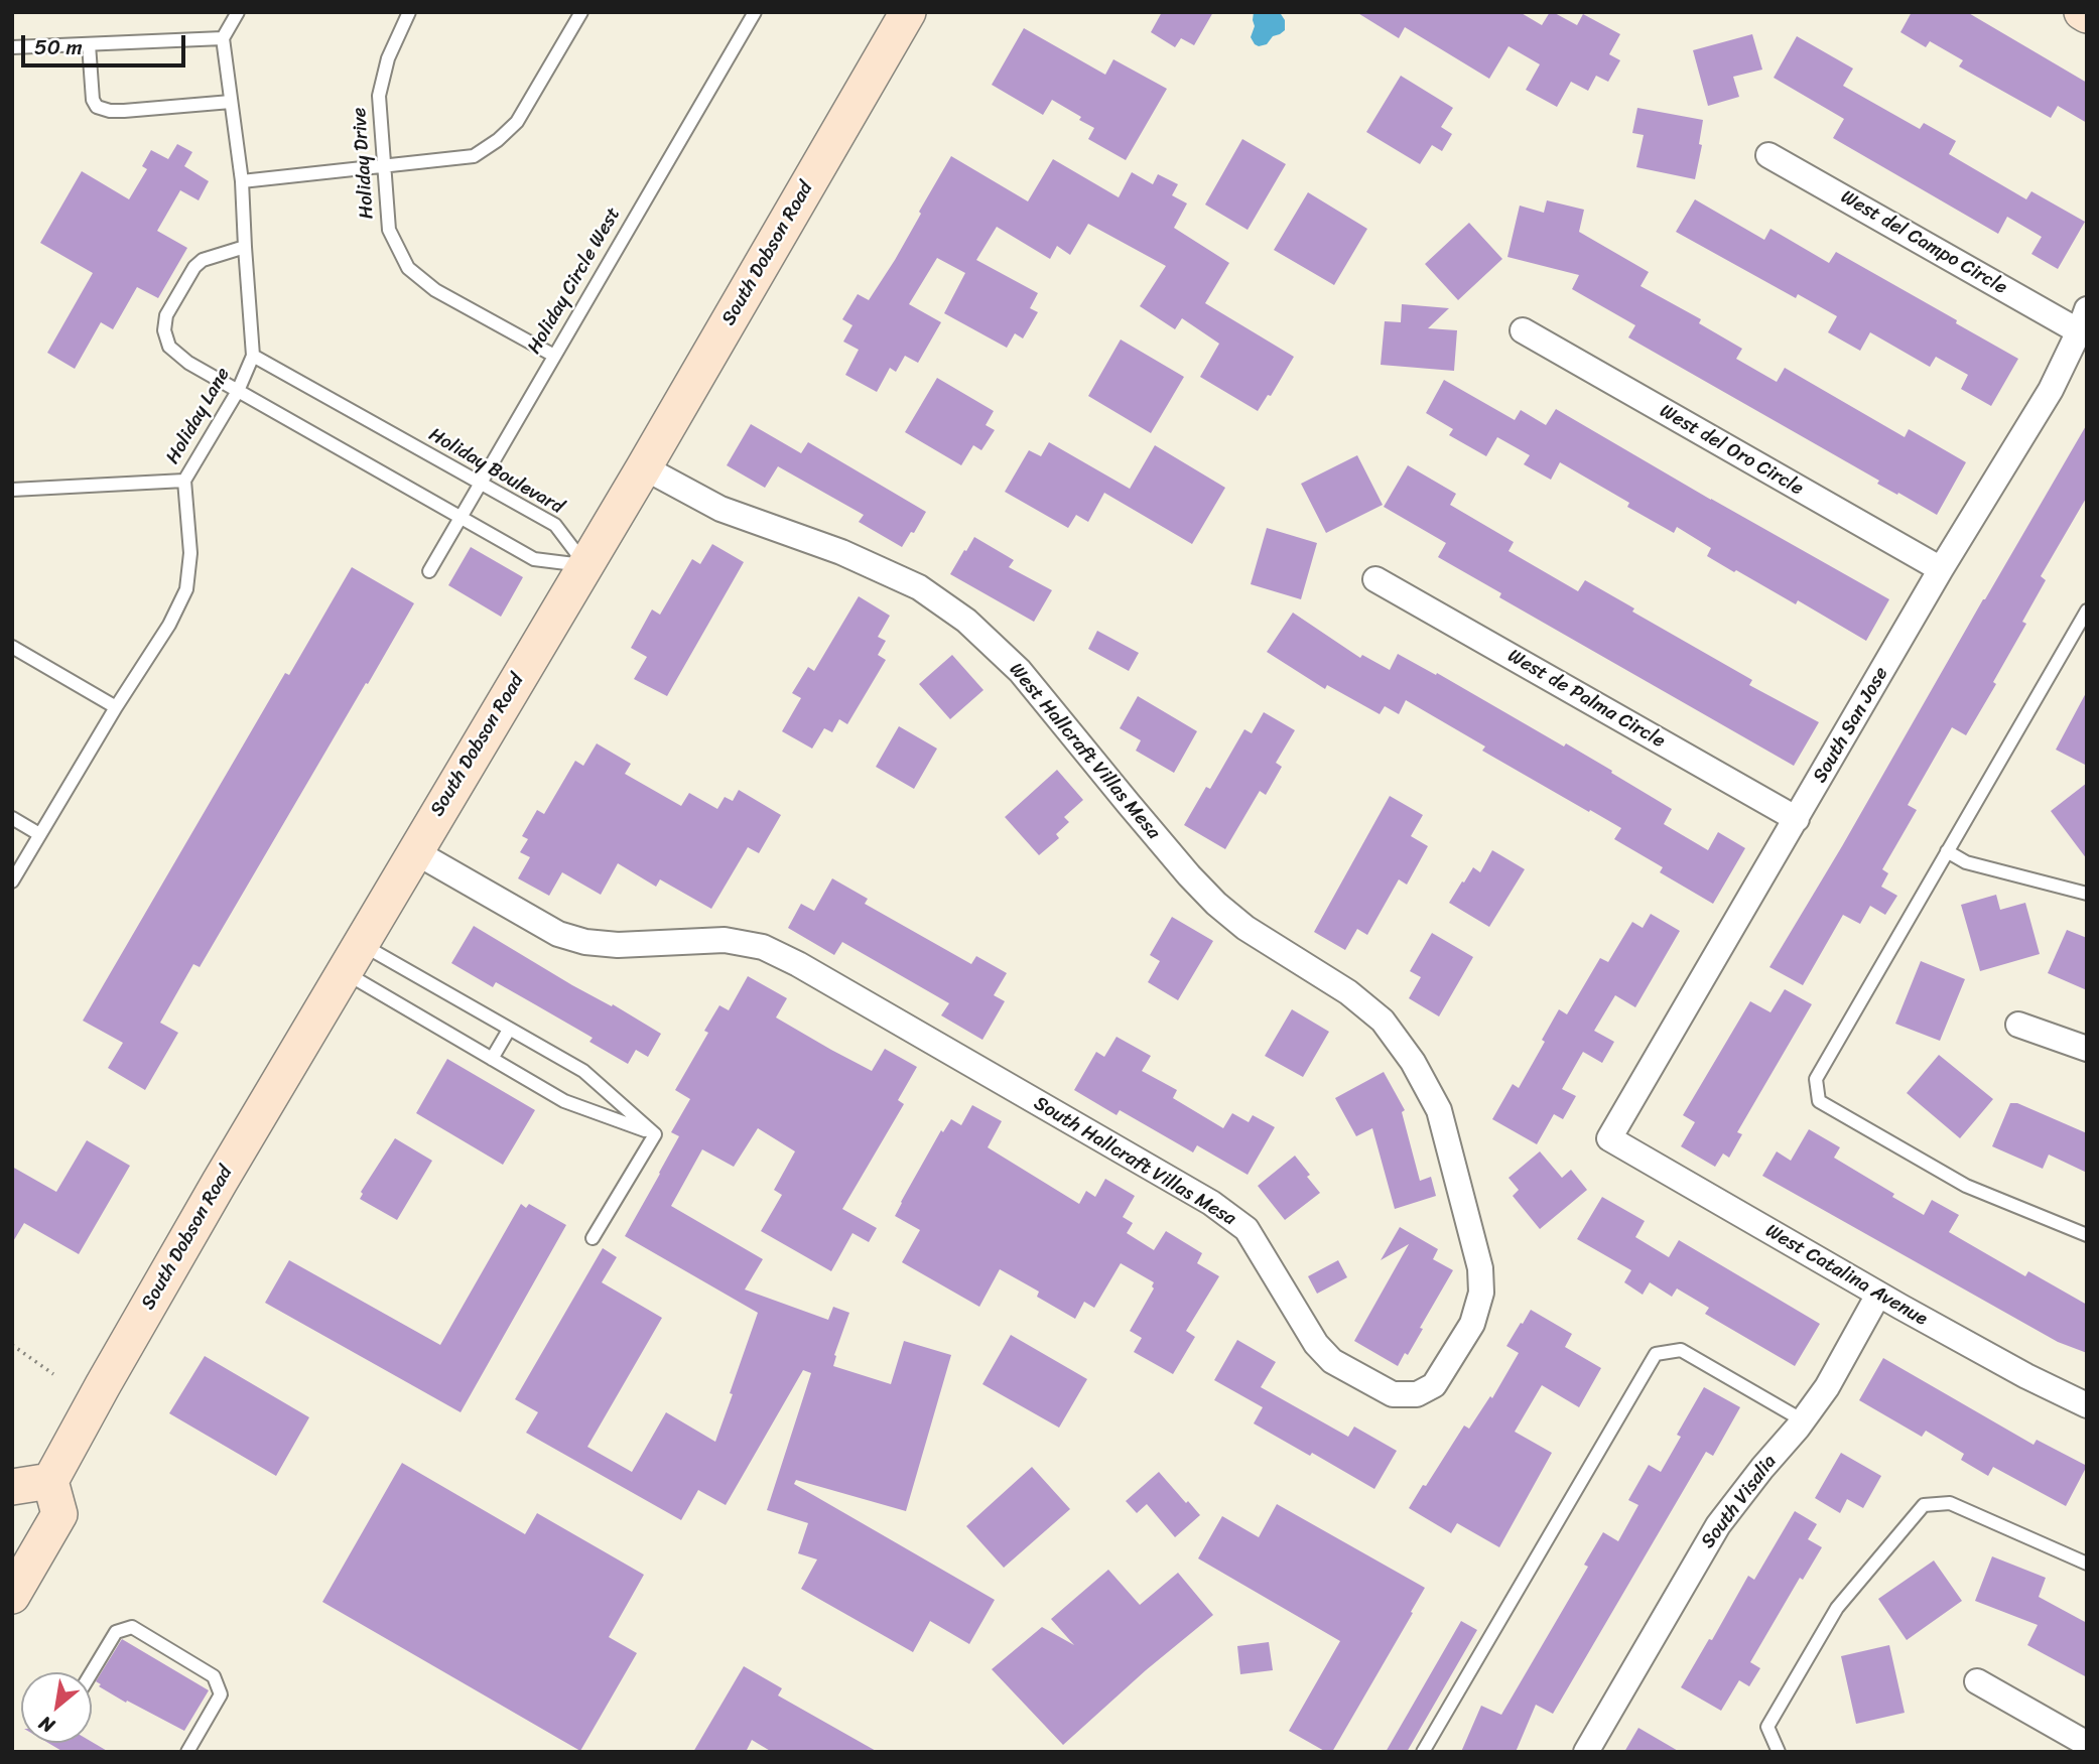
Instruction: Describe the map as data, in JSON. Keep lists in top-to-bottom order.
{
  "streets": {
    "main road": ["South Dobson Road"],
    "street": [
      "West del Campo Circle",
      "West del Oro Circle",
      "West de Palma Circle",
      "South San Jose",
      "West Hallcraft Villas Mesa",
      "South Hallcraft Villas Mesa",
      "West Catalina Avenue",
      "South Visalia"
    ],
    "lane": [
      "Holiday Drive",
      "Holiday Circle West",
      "Holiday Lane",
      "Holiday Boulevard"
    ]
  },
  "crossings": [
    ["Holiday Drive", "Holiday Circle West"],
    ["West del Campo Circle", "South San Jose"],
    ["South Dobson Road", "Holiday Boulevard"],
    ["South Dobson Road", "West Hallcraft Villas Mesa"],
    ["South Dobson Road", "South Hallcraft Villas Mesa"],
    ["Holiday Circle West", "Holiday Boulevard"],
    ["Holiday Lane", "Holiday Boulevard"],
    ["West del Oro Circle", "South San Jose"],
    ["West de Palma Circle", "South San Jose"],
    ["South San Jose", "West Catalina Avenue"],
    ["West Hallcraft Villas Mesa", "South Hallcraft Villas Mesa"],
    ["West Catalina Avenue", "South Visalia"]
  ],
  "scale_bar": "50 m",
  "north": "bottom left"
}
